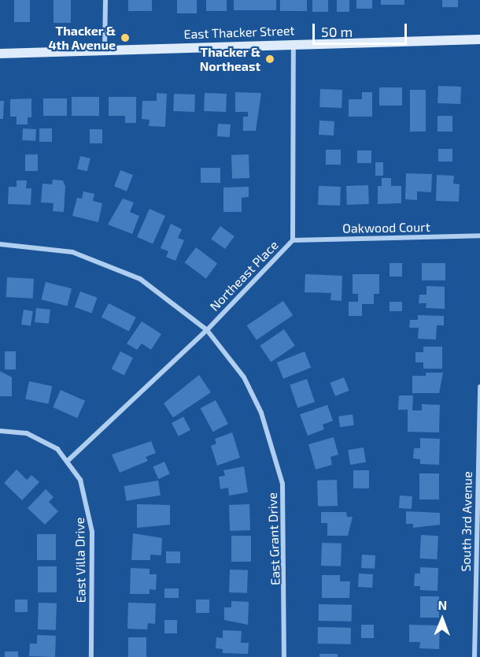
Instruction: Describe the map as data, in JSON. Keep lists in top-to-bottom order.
{
  "streets": {
    "street": [
      "East Thacker Street",
      "Oakwood Court",
      "Northeast Place",
      "South 3rd Avenue",
      "East Grant Drive",
      "East Villa Drive"
    ]
  },
  "crossings": [
    ["East Thacker Street", "Northeast Place"],
    ["Oakwood Court", "Northeast Place"],
    ["Northeast Place", "East Grant Drive"],
    ["Northeast Place", "East Villa Drive"]
  ],
  "places": ["Thacker & 4th Avenue", "Thacker & Northeast"],
  "scale_bar": "50 m",
  "north": "top"
}
